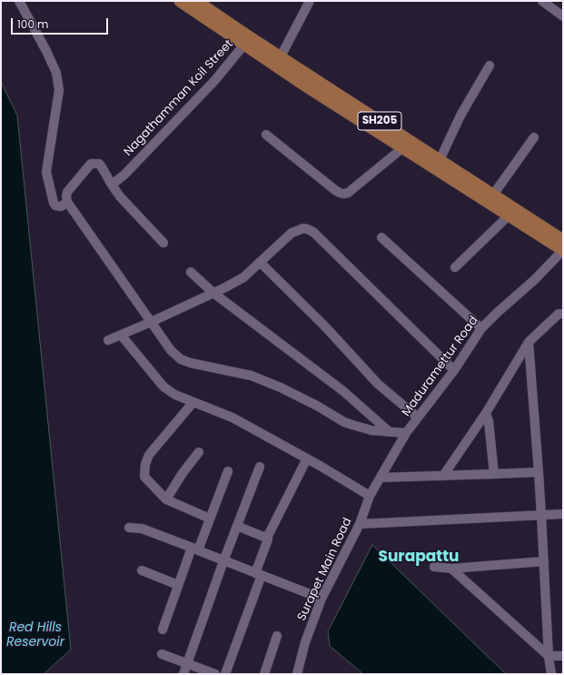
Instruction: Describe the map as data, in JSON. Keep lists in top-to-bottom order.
{
  "streets": {
    "main road": ["SH205"],
    "street": ["Nagathamman Koil Street", "Maduramettur Road", "Surapet Main Road"]
  },
  "crossings": [
    ["Nagathamman Koil Street", "SH205"],
    ["Maduramettur Road", "Surapet Main Road"]
  ],
  "districts": ["Surapattu"],
  "water": ["Red Hills Reservoir"],
  "scale_bar": "100 m"
}
